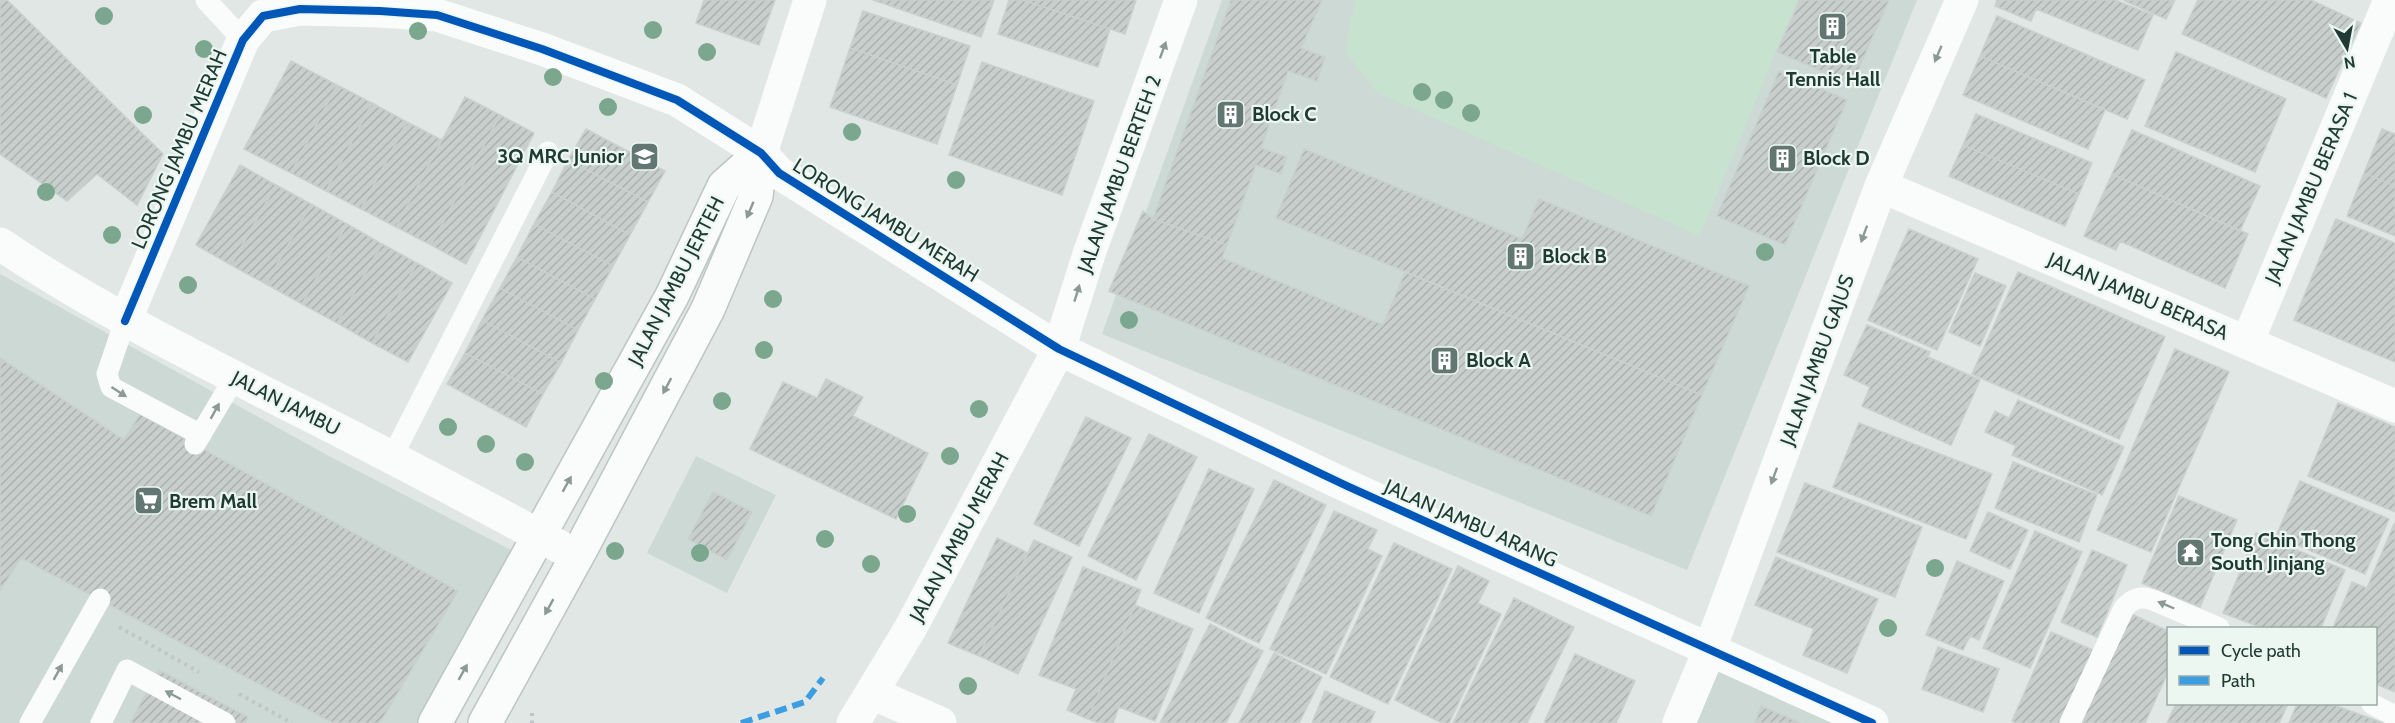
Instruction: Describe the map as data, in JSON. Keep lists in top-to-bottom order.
{
  "streets": {
    "street": [
      "LORONG JAMBU MERAH",
      "JALAN JAMBU BERTEH 2",
      "JALAN JAMBU BERASA 1",
      "JALAN JAMBU JERTEH",
      "JALAN JAMBU BERASA",
      "JALAN JAMBU GAJUS",
      "JALAN JAMBU",
      "JALAN JAMBU ARANG",
      "JALAN JAMBU MERAH"
    ]
  },
  "crossings": [
    ["LORONG JAMBU MERAH", "JALAN JAMBU BERTEH 2"],
    ["LORONG JAMBU MERAH", "JALAN JAMBU JERTEH"],
    ["LORONG JAMBU MERAH", "JALAN JAMBU"],
    ["LORONG JAMBU MERAH", "JALAN JAMBU ARANG"],
    ["LORONG JAMBU MERAH", "JALAN JAMBU MERAH"],
    ["JALAN JAMBU BERTEH 2", "JALAN JAMBU ARANG"],
    ["JALAN JAMBU BERTEH 2", "JALAN JAMBU MERAH"],
    ["JALAN JAMBU BERASA 1", "JALAN JAMBU BERASA"],
    ["JALAN JAMBU JERTEH", "JALAN JAMBU"],
    ["JALAN JAMBU BERASA", "JALAN JAMBU GAJUS"],
    ["JALAN JAMBU GAJUS", "JALAN JAMBU ARANG"],
    ["JALAN JAMBU ARANG", "JALAN JAMBU MERAH"]
  ],
  "one_way": ["JALAN JAMBU BERTEH 2", "JALAN JAMBU GAJUS"],
  "places": {
    "building": [
      "Table Tennis Hall",
      "Block C",
      "Block D",
      "Block B",
      "Block A"
    ],
    "school or university": ["3Q MRC Junior"],
    "supermarket": ["Brem Mall"],
    "temple": ["Tong Chin Thong South Jinjang"]
  },
  "legend": ["Cycle path", "Path"],
  "north": "bottom"
}
